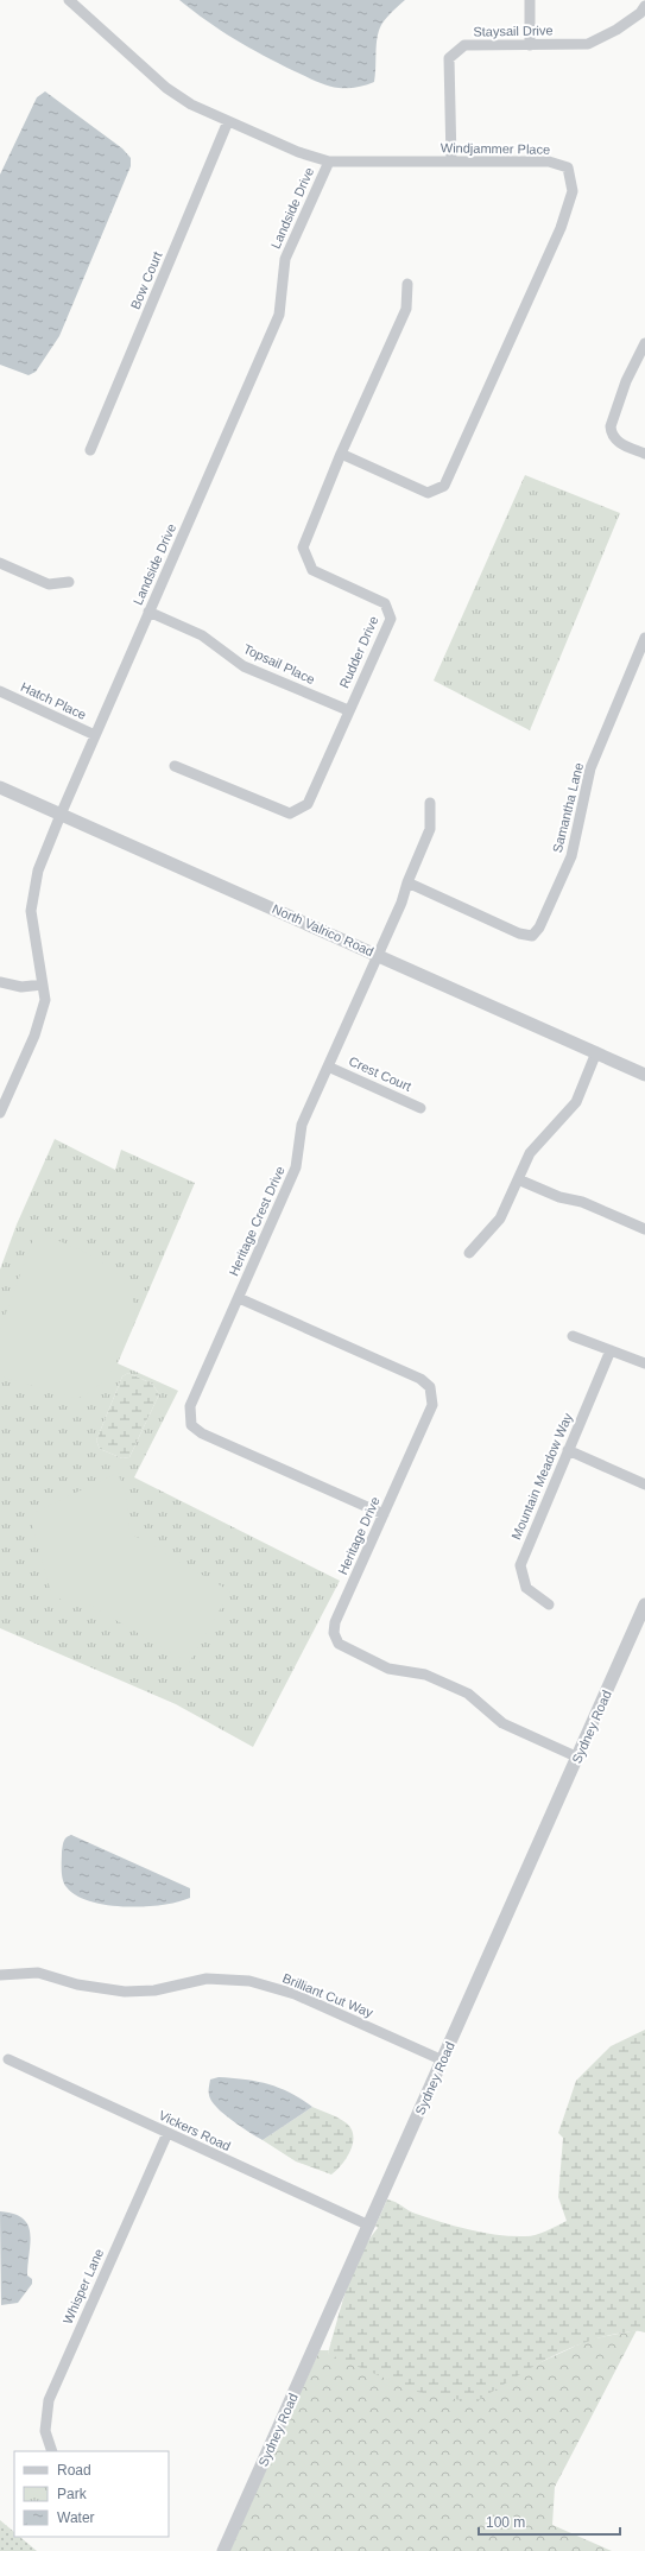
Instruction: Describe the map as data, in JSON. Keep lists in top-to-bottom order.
{
  "streets": {
    "street": [
      "Staysail Drive",
      "Windjammer Place",
      "Landside Drive",
      "Bow Court",
      "Rudder Drive",
      "Topsail Place",
      "Hatch Place",
      "Samantha Lane",
      "North Valrico Road",
      "Crest Court",
      "Heritage Crest Drive",
      "Mountain Meadow Way",
      "Heritage Drive",
      "Sydney Road",
      "Brilliant Cut Way",
      "Vickers Road",
      "Whisper Lane"
    ]
  },
  "crossings": [
    ["Staysail Drive", "Windjammer Place"],
    ["Windjammer Place", "Landside Drive"],
    ["Windjammer Place", "Bow Court"],
    ["Windjammer Place", "Rudder Drive"],
    ["Landside Drive", "Topsail Place"],
    ["Landside Drive", "Hatch Place"],
    ["Landside Drive", "North Valrico Road"],
    ["Rudder Drive", "Topsail Place"],
    ["Samantha Lane", "Heritage Crest Drive"],
    ["North Valrico Road", "Heritage Crest Drive"],
    ["Crest Court", "Heritage Crest Drive"],
    ["Heritage Crest Drive", "Heritage Drive"],
    ["Heritage Drive", "Sydney Road"],
    ["Sydney Road", "Brilliant Cut Way"],
    ["Sydney Road", "Vickers Road"],
    ["Vickers Road", "Whisper Lane"]
  ],
  "legend": ["Road", "Park", "Water"],
  "scale_bar": "100 m"
}
